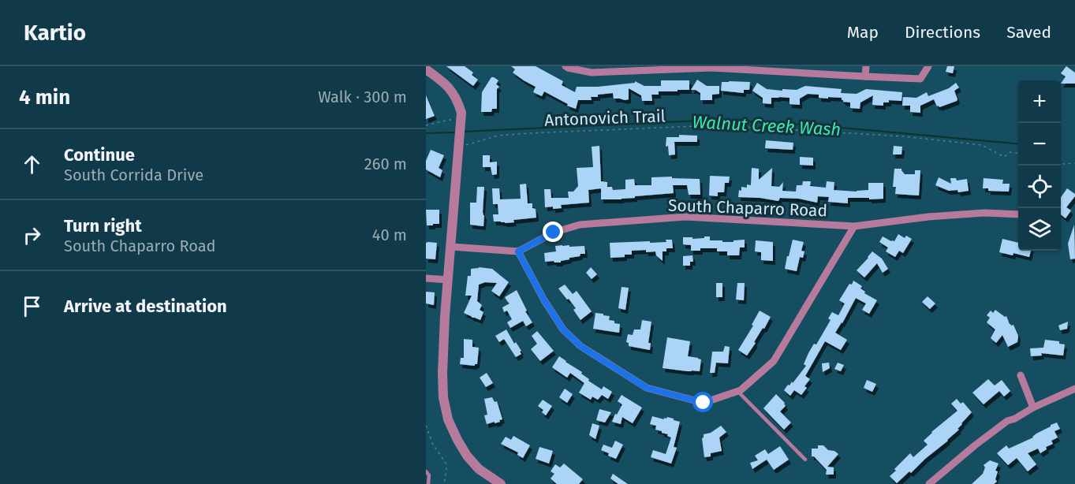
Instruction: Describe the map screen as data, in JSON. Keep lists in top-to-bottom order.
{
  "streets": {
    "street": ["South Chaparro Road"],
    "path": ["Antonovich Trail"]
  },
  "water": ["Walnut Creek Wash"],
  "page": {
    "header": "Kartio",
    "nav": ["Map", "Directions", "Saved"],
    "heading": ["4 min", "Walk · 300 m"],
    "map_buttons": ["+", "−"],
    "list": [
      ["Continue", "South Corrida Drive", "260 m"],
      ["Turn right", "South Chaparro Road", "40 m"],
      "Arrive at destination"
    ]
  }
}
